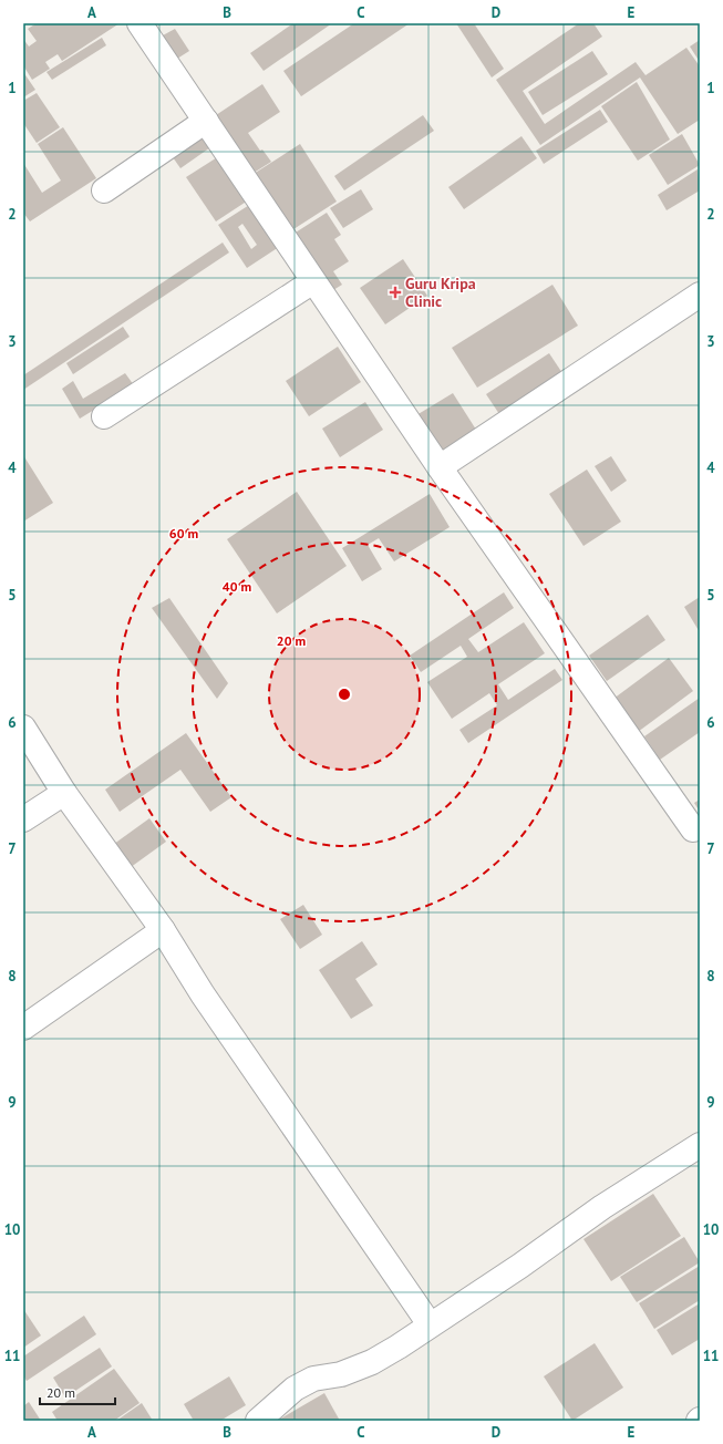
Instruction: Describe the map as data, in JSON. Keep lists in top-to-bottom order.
{
  "places": {
    "health": ["Guru Kripa Clinic"]
  },
  "scale_bar": "20 m",
  "grid": {
    "columns": [
      "A",
      "B",
      "C",
      "D",
      "E"
    ],
    "rows": [
      "1",
      "2",
      "3",
      "4",
      "5",
      "6",
      "7",
      "8",
      "9",
      "10",
      "11"
    ]
  },
  "rings": ["60 m", "40 m", "20 m"]
}
